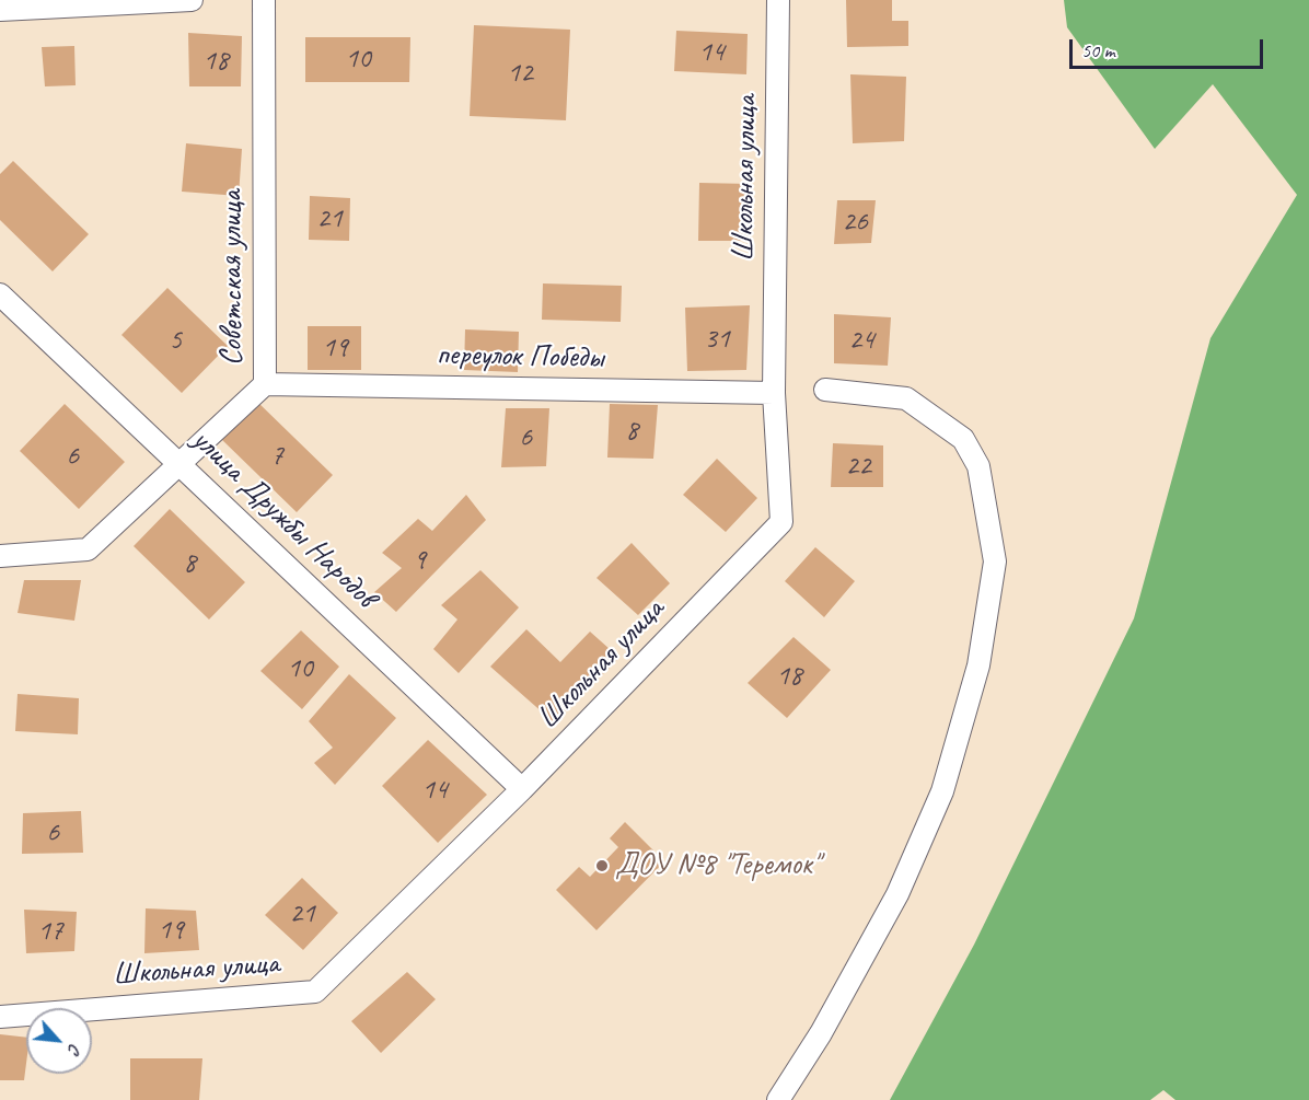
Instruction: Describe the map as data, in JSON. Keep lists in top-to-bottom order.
{
  "streets": {
    "street": [
      "Школьная улица",
      "Советская улица",
      "переулок Победы",
      "улица Дружбы Народов"
    ]
  },
  "crossings": [
    ["Школьная улица", "переулок Победы"],
    ["Школьная улица", "улица Дружбы Народов"],
    ["Советская улица", "переулок Победы"],
    ["Советская улица", "улица Дружбы Народов"]
  ],
  "places": ["ДОУ №8 \"Теремок\""],
  "house_numbers": [
    "14",
    "10",
    "18",
    "12",
    "21",
    "26",
    "31",
    "5",
    "24",
    "19",
    "8",
    "6",
    "6",
    "7",
    "22",
    "9",
    "8",
    "10",
    "18",
    "14",
    "6",
    "21",
    "19",
    "17"
  ],
  "scale_bar": "50 m",
  "north": "bottom right"
}
